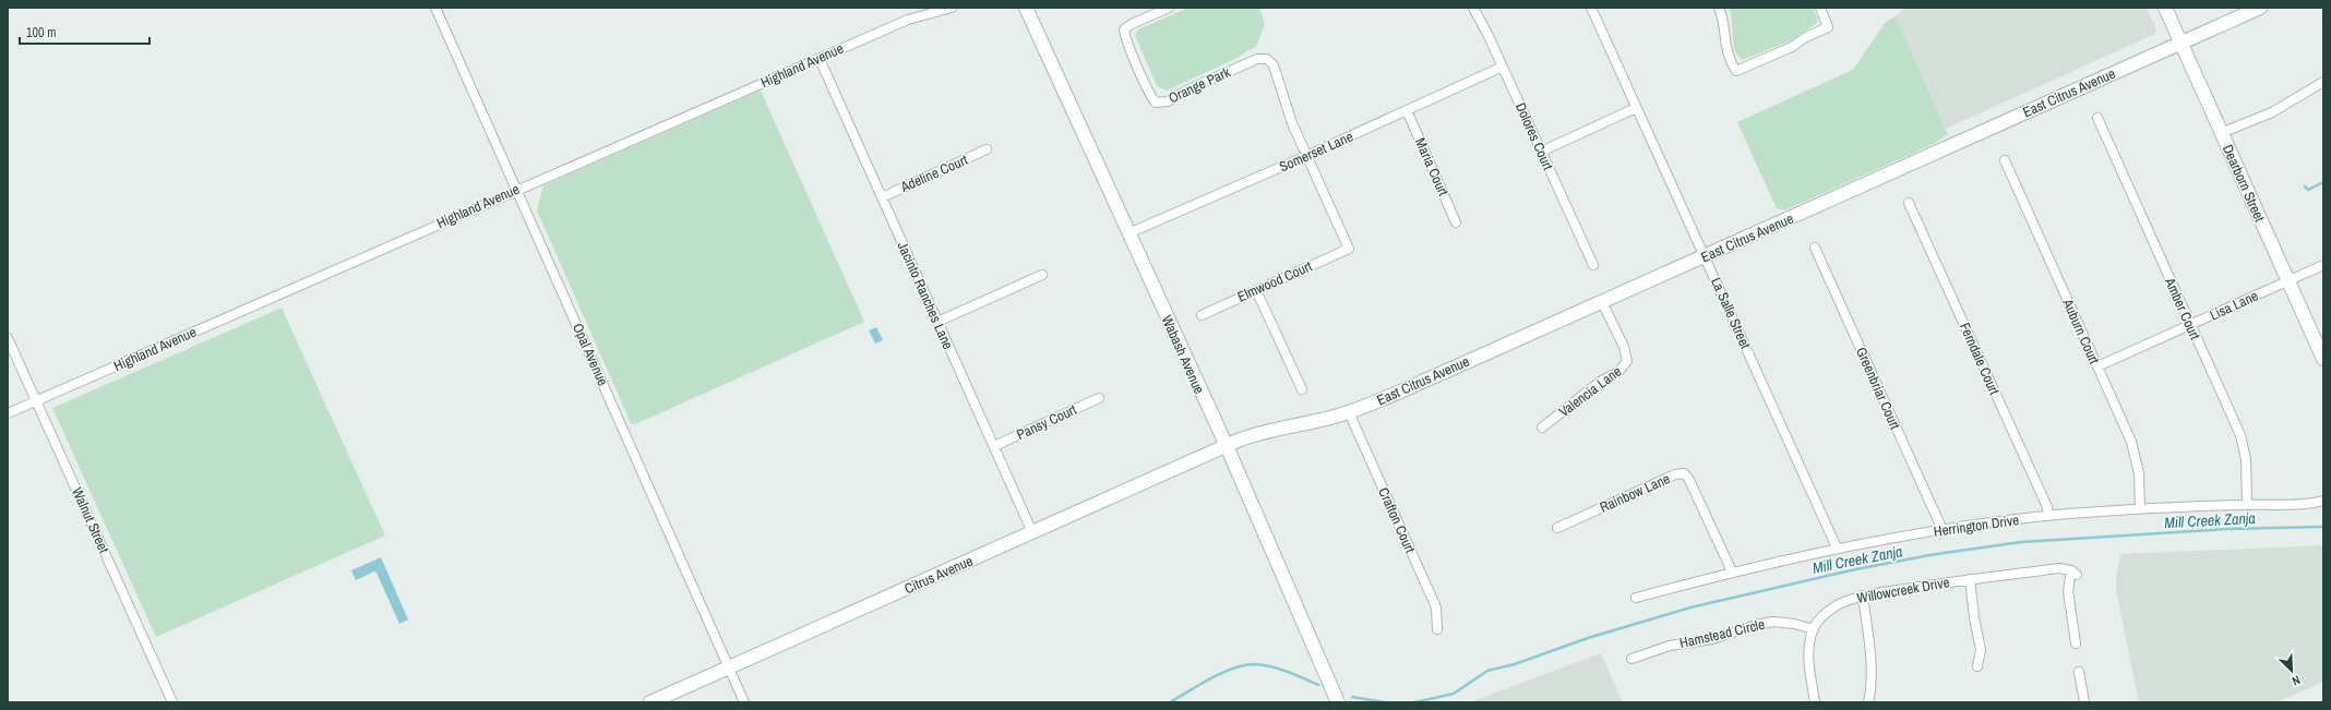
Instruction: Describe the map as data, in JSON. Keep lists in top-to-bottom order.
{
  "streets": {
    "street": [
      "Highland Avenue",
      "Orange Park",
      "East Citrus Avenue",
      "Dolores Court",
      "Somerset Lane",
      "Maria Court",
      "Adeline Court",
      "Dearborn Street",
      "Elmwood Court",
      "Jacinto Ranches Lane",
      "Lisa Lane",
      "Amber Court",
      "La Salle Street",
      "Auburn Court",
      "Opal Avenue",
      "Wabash Avenue",
      "Ferndale Court",
      "Greenbriar Court",
      "Valencia Lane",
      "Pansy Court",
      "Rainbow Lane",
      "Walnut Street",
      "Crafton Court",
      "Herrington Drive",
      "Citrus Avenue",
      "Willowcreek Drive",
      "Hamstead Circle"
    ]
  },
  "crossings": [
    ["Highland Avenue", "Jacinto Ranches Lane"],
    ["Highland Avenue", "Opal Avenue"],
    ["Highland Avenue", "Walnut Street"],
    ["Orange Park", "Somerset Lane"],
    ["Orange Park", "Elmwood Court"],
    ["East Citrus Avenue", "Dearborn Street"],
    ["East Citrus Avenue", "La Salle Street"],
    ["East Citrus Avenue", "Wabash Avenue"],
    ["East Citrus Avenue", "Valencia Lane"],
    ["East Citrus Avenue", "Crafton Court"],
    ["East Citrus Avenue", "Citrus Avenue"],
    ["Dolores Court", "Somerset Lane"],
    ["Somerset Lane", "Maria Court"],
    ["Somerset Lane", "Elmwood Court"],
    ["Somerset Lane", "Wabash Avenue"],
    ["Adeline Court", "Jacinto Ranches Lane"],
    ["Dearborn Street", "Lisa Lane"],
    ["Jacinto Ranches Lane", "Pansy Court"],
    ["Jacinto Ranches Lane", "Citrus Avenue"],
    ["Lisa Lane", "Amber Court"],
    ["Lisa Lane", "Auburn Court"],
    ["Amber Court", "Herrington Drive"],
    ["La Salle Street", "Herrington Drive"],
    ["Auburn Court", "Herrington Drive"],
    ["Opal Avenue", "Citrus Avenue"],
    ["Wabash Avenue", "Citrus Avenue"],
    ["Ferndale Court", "Herrington Drive"],
    ["Greenbriar Court", "Herrington Drive"],
    ["Rainbow Lane", "Herrington Drive"],
    ["Willowcreek Drive", "Hamstead Circle"]
  ],
  "water": ["Mill Creek Zanja"],
  "scale_bar": "100 m",
  "north": "bottom right"
}
